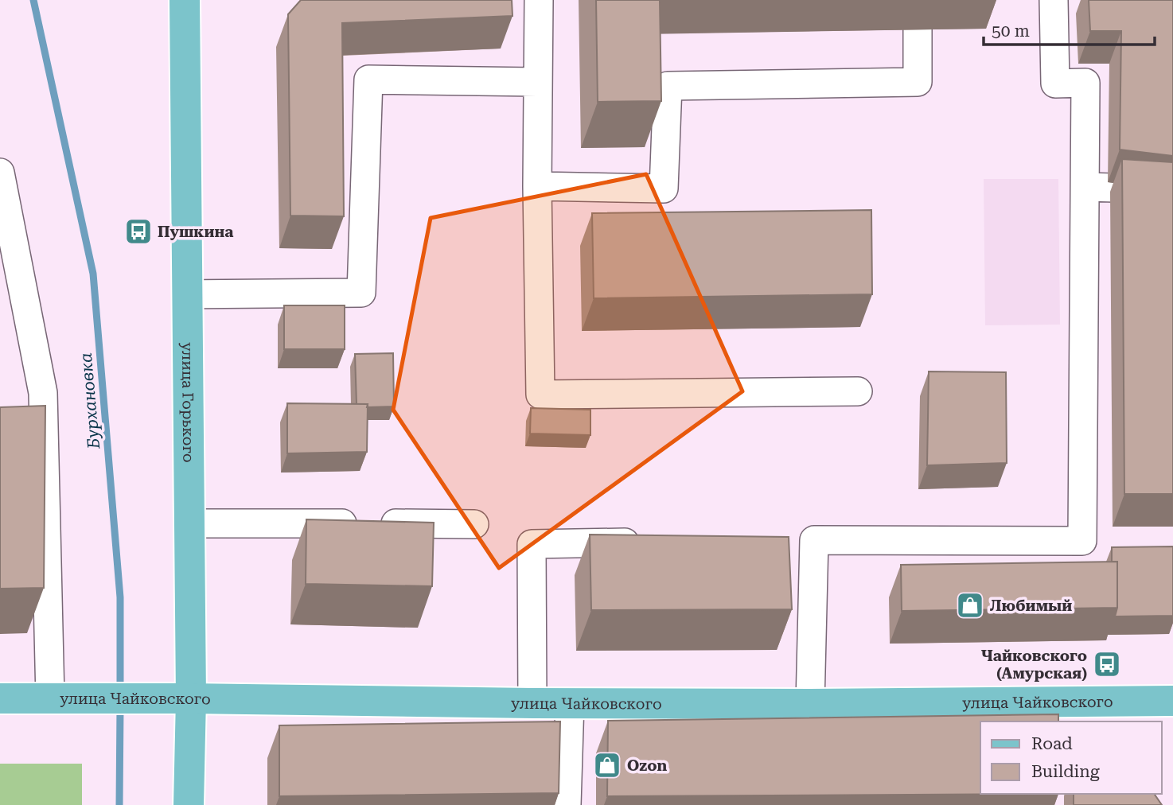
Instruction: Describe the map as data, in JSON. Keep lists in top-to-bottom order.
{
  "streets": {
    "main road": ["улица Горького", "улица Чайковского"]
  },
  "crossings": [
    ["улица Горького", "улица Чайковского"]
  ],
  "water": ["Бурхановка"],
  "places": {
    "bus stop": ["Пушкина", "Чайковского (Амурская)"],
    "shop": ["Любимый", "Ozon"]
  },
  "legend": ["Road", "Building"],
  "scale_bar": "50 m"
}
